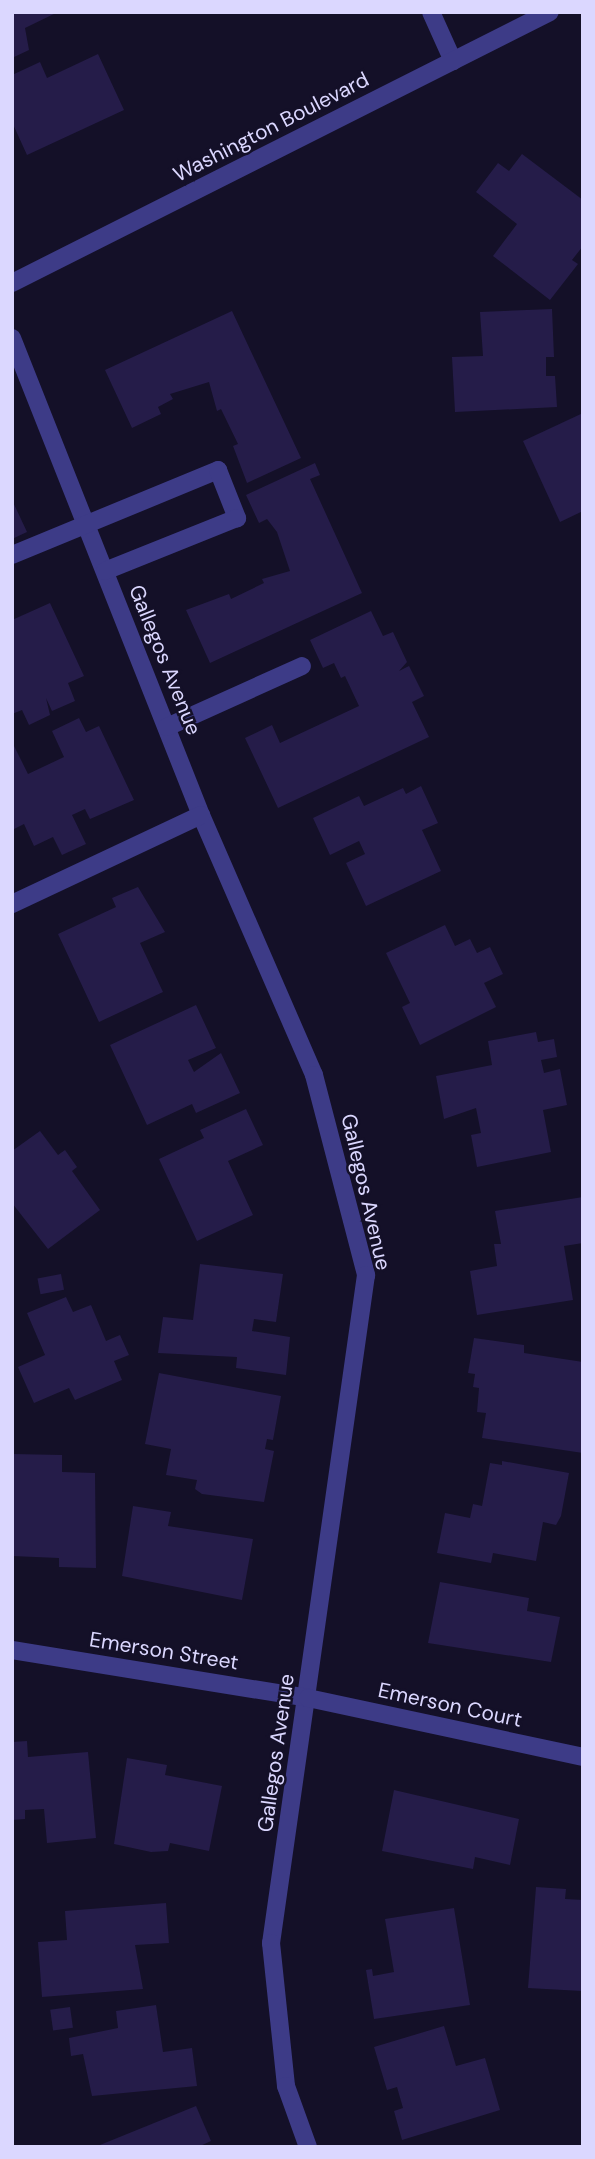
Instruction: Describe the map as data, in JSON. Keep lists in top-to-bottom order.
{
  "streets": {
    "street": [
      "Washington Boulevard",
      "Gallegos Avenue",
      "Emerson Street",
      "Emerson Court"
    ]
  },
  "crossings": [
    ["Gallegos Avenue", "Emerson Street"],
    ["Gallegos Avenue", "Emerson Court"],
    ["Emerson Street", "Emerson Court"]
  ]
}
